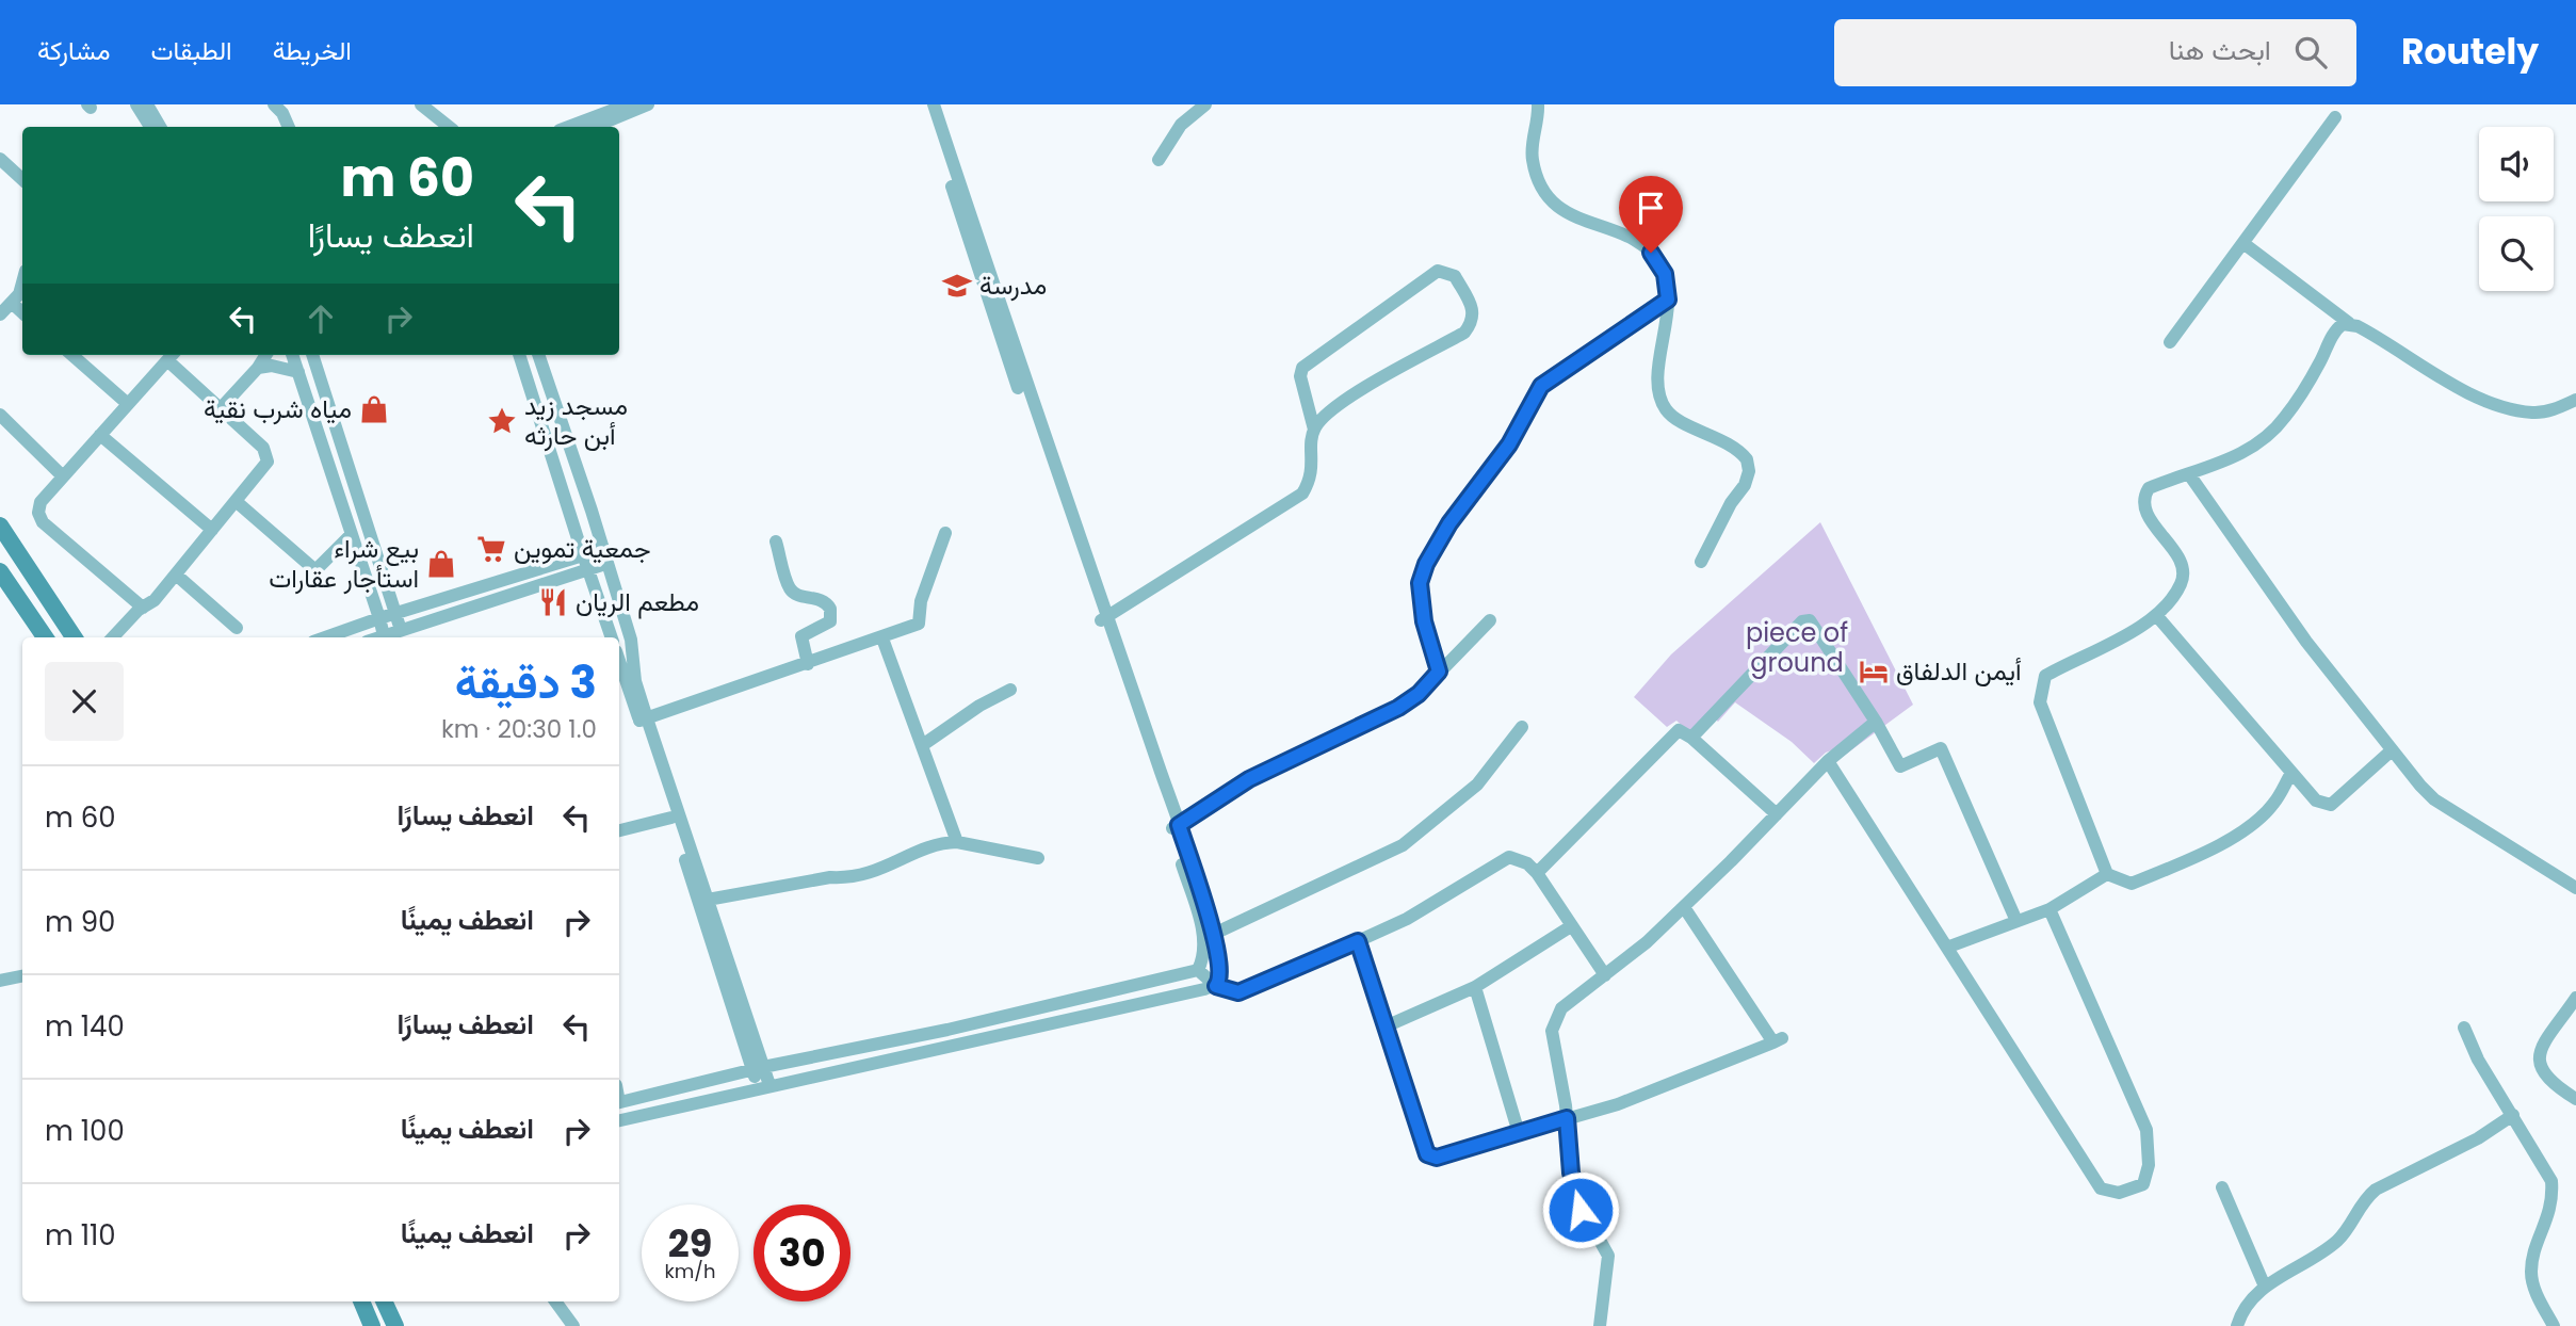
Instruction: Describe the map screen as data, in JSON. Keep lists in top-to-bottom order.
{
  "parks": ["piece of ground"],
  "places": {
    "school or university": ["مدرسة"],
    "shop": ["مياه شرب نقية", "بيع شراء استأجار عقارات"],
    "place": ["مسجد زيد أبن حارثه"],
    "supermarket": ["جمعية تموين"],
    "restaurant": ["مطعم الريان"],
    "hotel": ["أيمن الدلفاق"]
  },
  "page": {
    "header": "Routely",
    "search": "ابحث هنا",
    "nav": ["الخريطة", "الطبقات", "مشاركة"],
    "turn": ["60 m", "انعطف يسارًا"],
    "heading": ["3 دقيقة", "1.0 km · 20:30"],
    "list": [
      {
        "name": "انعطف يسارًا",
        "value": "60 m"
      },
      {
        "name": "انعطف يمينًا",
        "value": "90 m"
      },
      {
        "name": "انعطف يسارًا",
        "value": "140 m"
      },
      {
        "name": "انعطف يمينًا",
        "value": "100 m"
      },
      {
        "name": "انعطف يمينًا",
        "value": "110 m"
      }
    ],
    "speed": "29 km/h",
    "limit": "30"
  }
}
